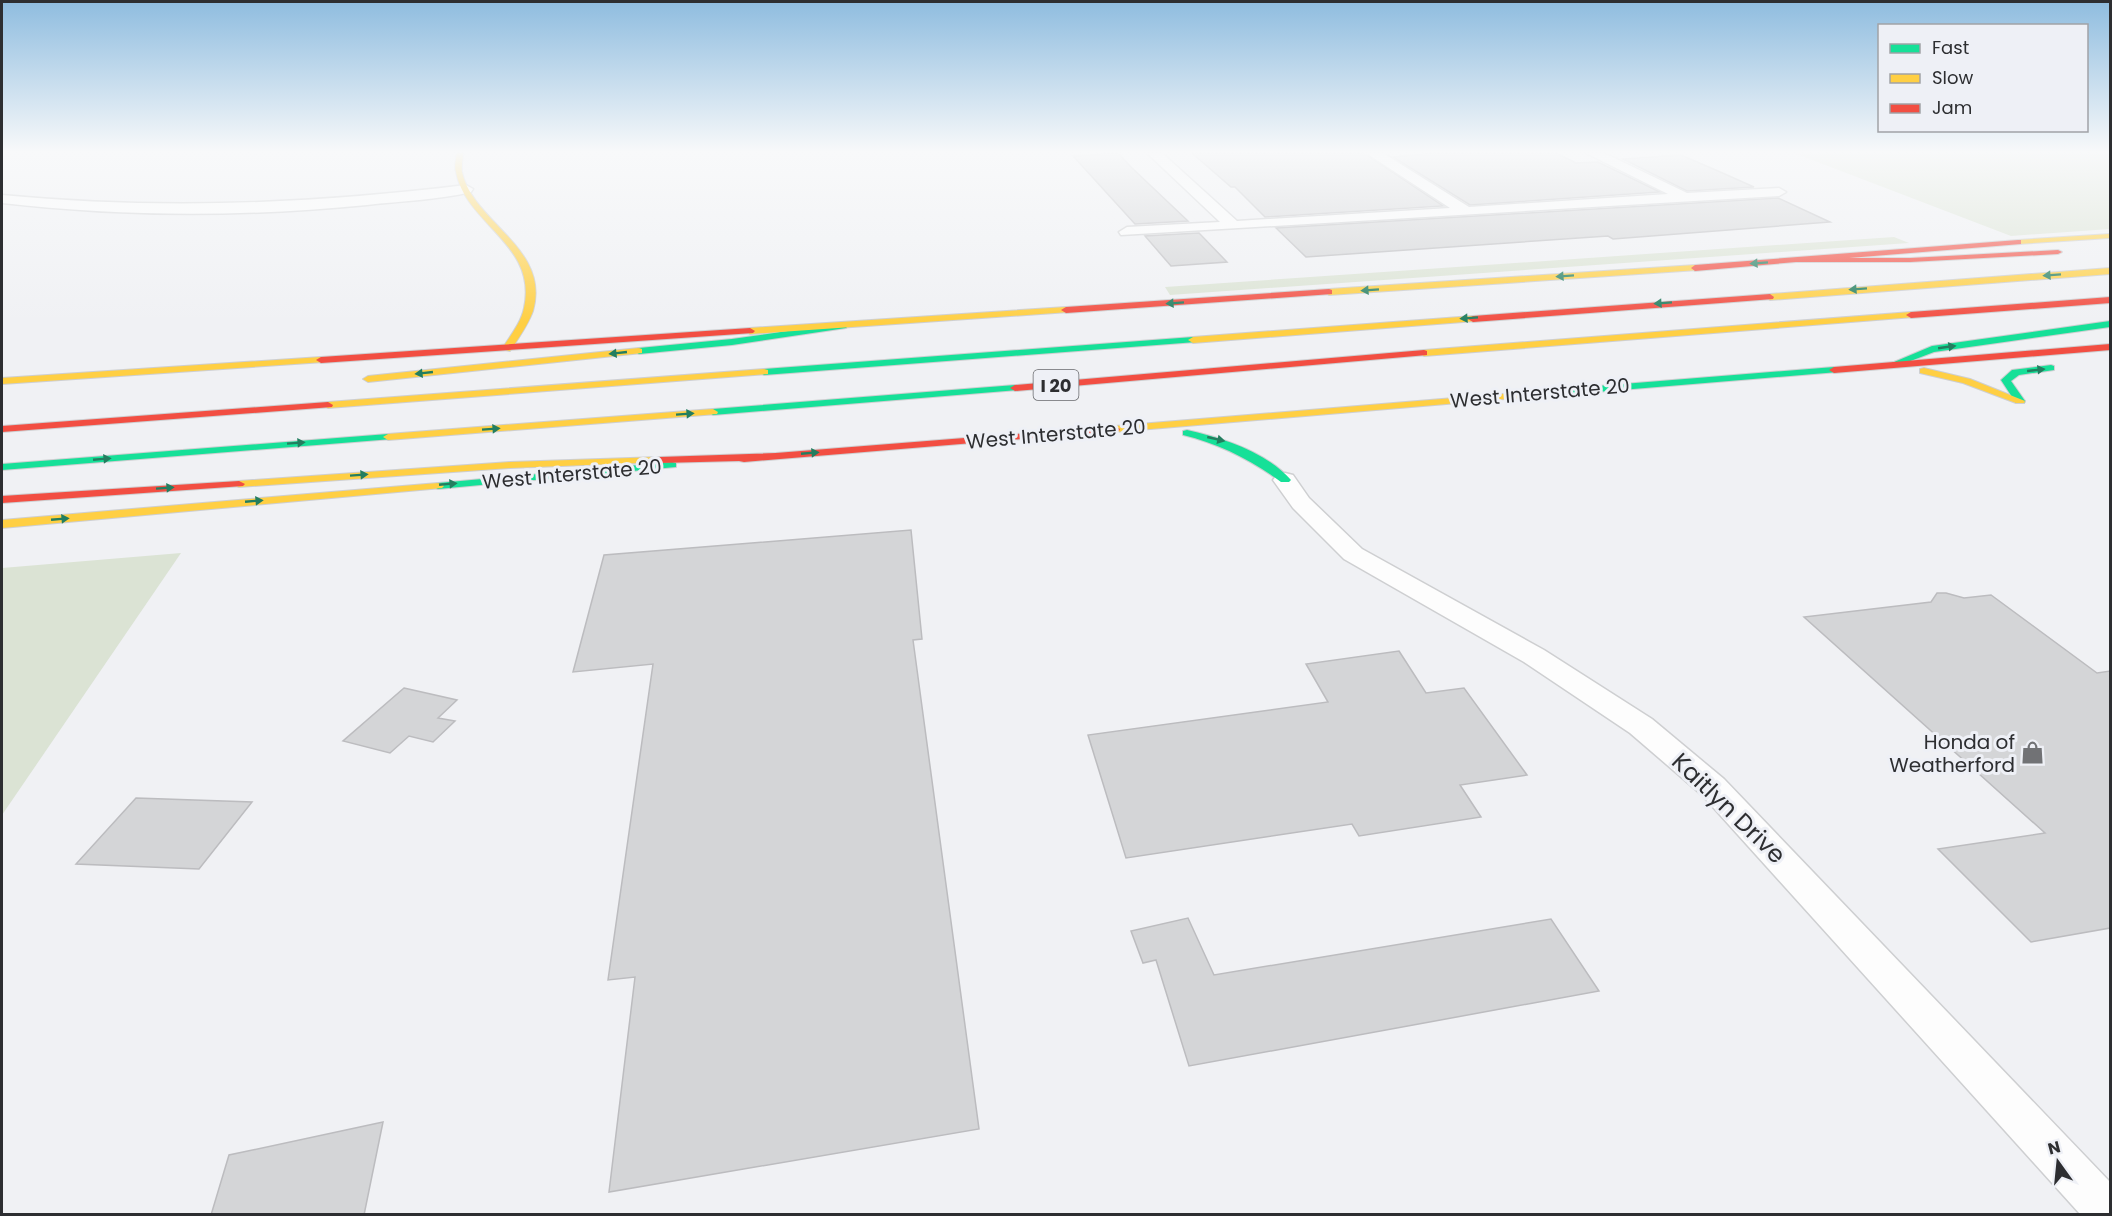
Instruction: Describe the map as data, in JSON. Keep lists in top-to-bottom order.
{
  "streets": {
    "main road": ["I 20", "West Interstate 20", "Kaitlyn Drive"]
  },
  "crossings": [
    ["West Interstate 20", "Kaitlyn Drive"]
  ],
  "places": {
    "shop": ["Honda of Weatherford"]
  },
  "legend": ["Fast", "Slow", "Jam"],
  "north": "top"
}
